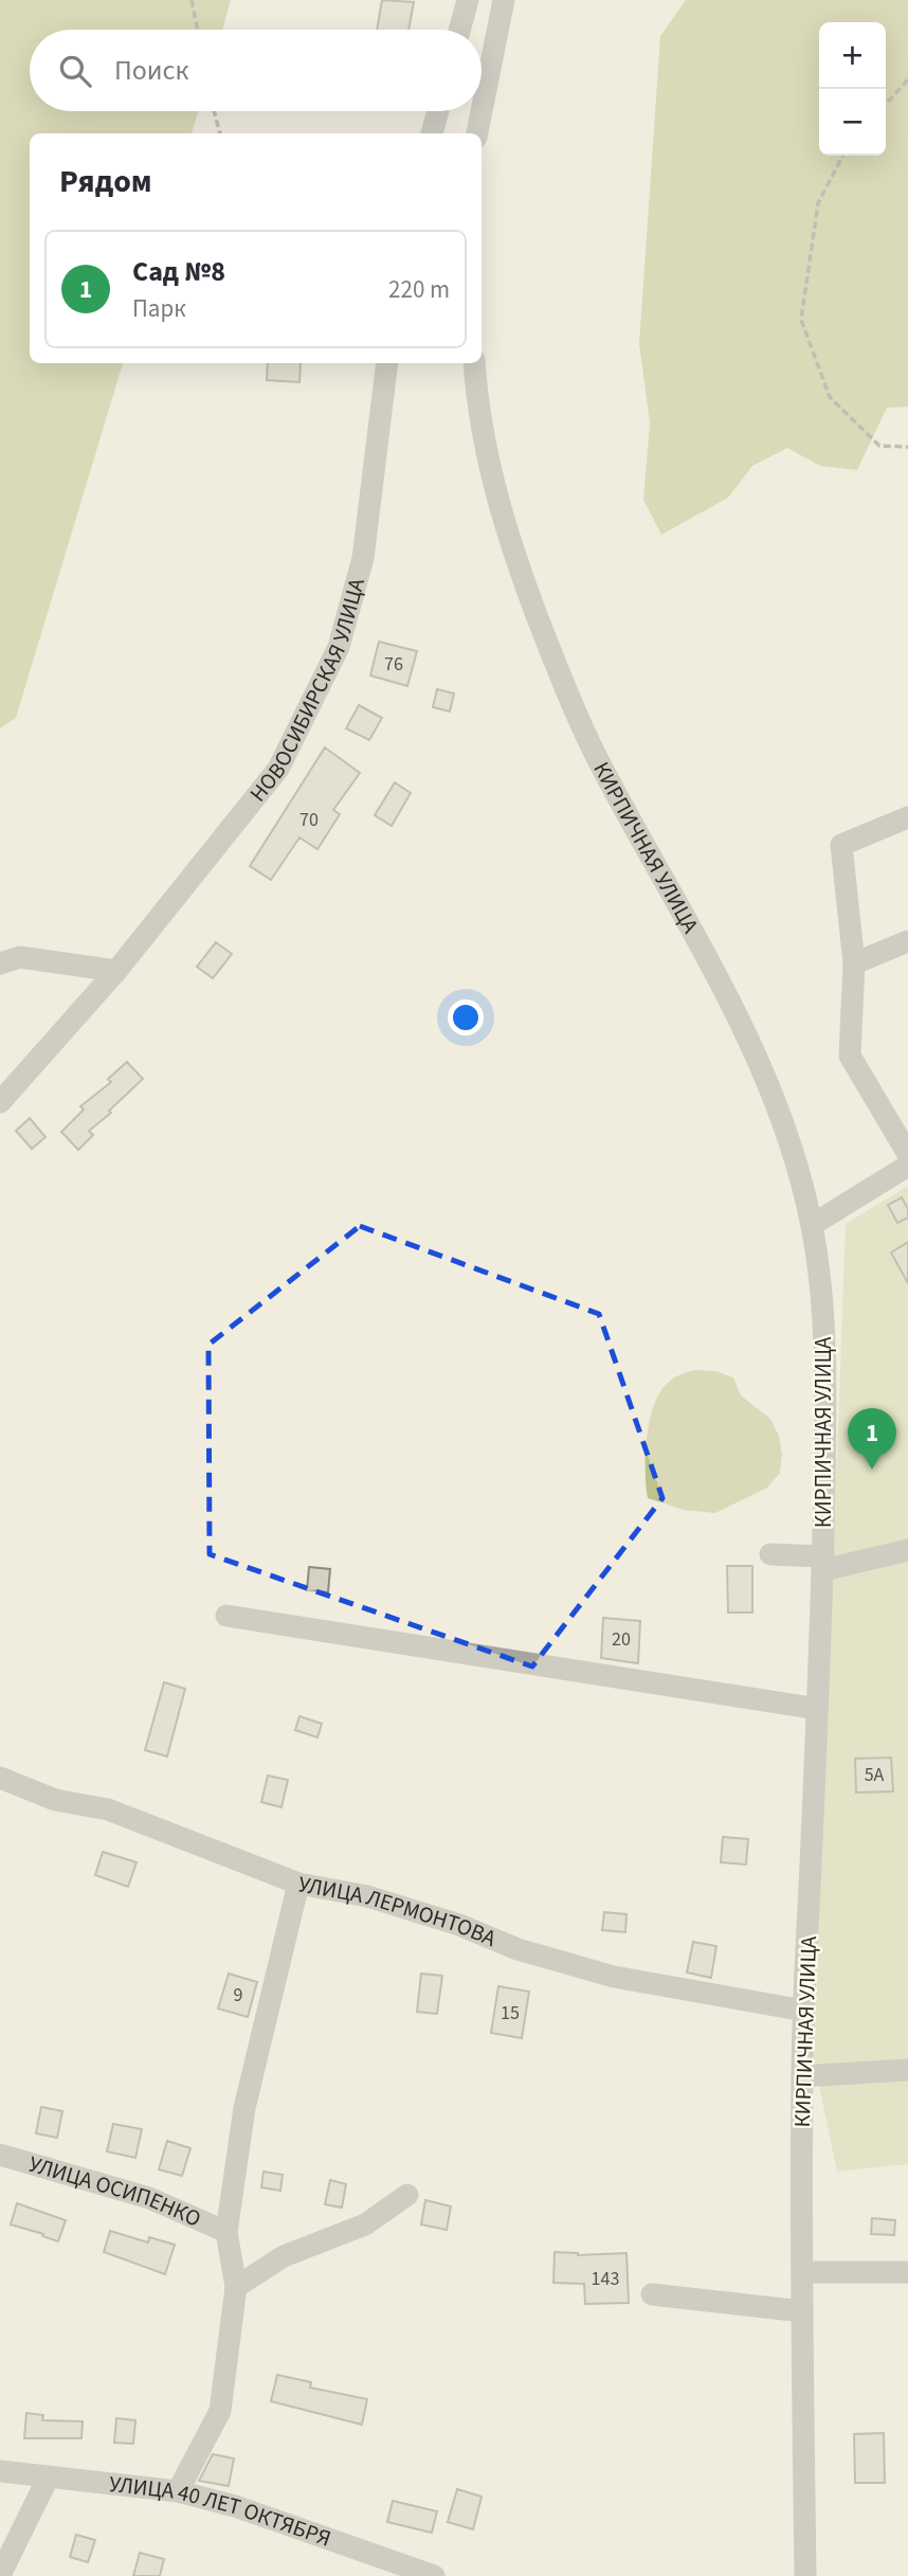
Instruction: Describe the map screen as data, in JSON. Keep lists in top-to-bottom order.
{
  "streets": {
    "street": [
      "НОВОСИБИРСКАЯ УЛИЦА",
      "КИРПИЧНАЯ УЛИЦА",
      "УЛИЦА ЛЕРМОНТОВА",
      "УЛИЦА ОСИПЕНКО",
      "УЛИЦА 40 ЛЕТ ОКТЯБРЯ"
    ]
  },
  "crossings": [
    ["КИРПИЧНАЯ УЛИЦА", "УЛИЦА ЛЕРМОНТОВА"]
  ],
  "house_numbers": [
    "76",
    "70",
    "20",
    "5А",
    "9",
    "15",
    "143"
  ],
  "page": {
    "map_buttons": ["+", "−"],
    "search": "Поиск",
    "heading": "Рядом",
    "list": [
      {
        "mark": "1",
        "name": "Сад №8",
        "note": "Парк",
        "value": "220 m"
      }
    ],
    "pins": "1"
  }
}
